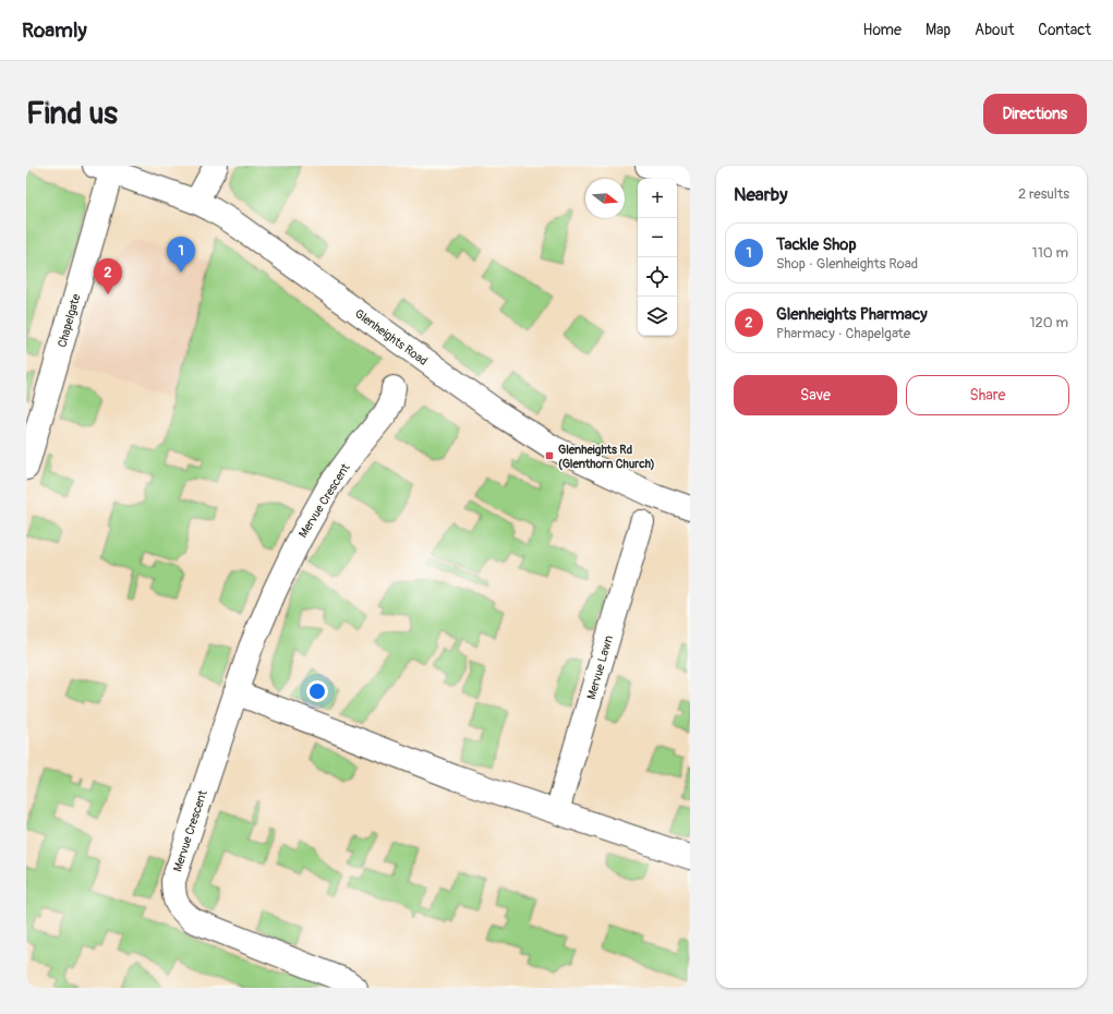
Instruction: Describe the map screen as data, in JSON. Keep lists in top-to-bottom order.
{
  "streets": {
    "street": [
      "Chapelgate",
      "Glenheights Road",
      "Mervue Crescent",
      "Mervue Lawn"
    ]
  },
  "crossings": [
    ["Chapelgate", "Glenheights Road"]
  ],
  "places": {
    "transit": ["Glenheights Rd (Glenthorn Church)"]
  },
  "north": "right",
  "page": {
    "header": "Roamly",
    "nav": [
      "Home",
      "Map",
      "About",
      "Contact"
    ],
    "buttons": [
      "Directions",
      ["Save", "Share"]
    ],
    "title": "Find us",
    "heading": ["Nearby", "2 results"],
    "map_buttons": ["+", "−"],
    "list": [
      {
        "mark": "1",
        "name": "Tackle Shop",
        "note": "Shop · Glenheights Road",
        "value": "110 m"
      },
      {
        "mark": "2",
        "name": "Glenheights Pharmacy",
        "note": "Pharmacy · Chapelgate",
        "value": "120 m"
      }
    ],
    "pins": ["1", "2"]
  }
}
